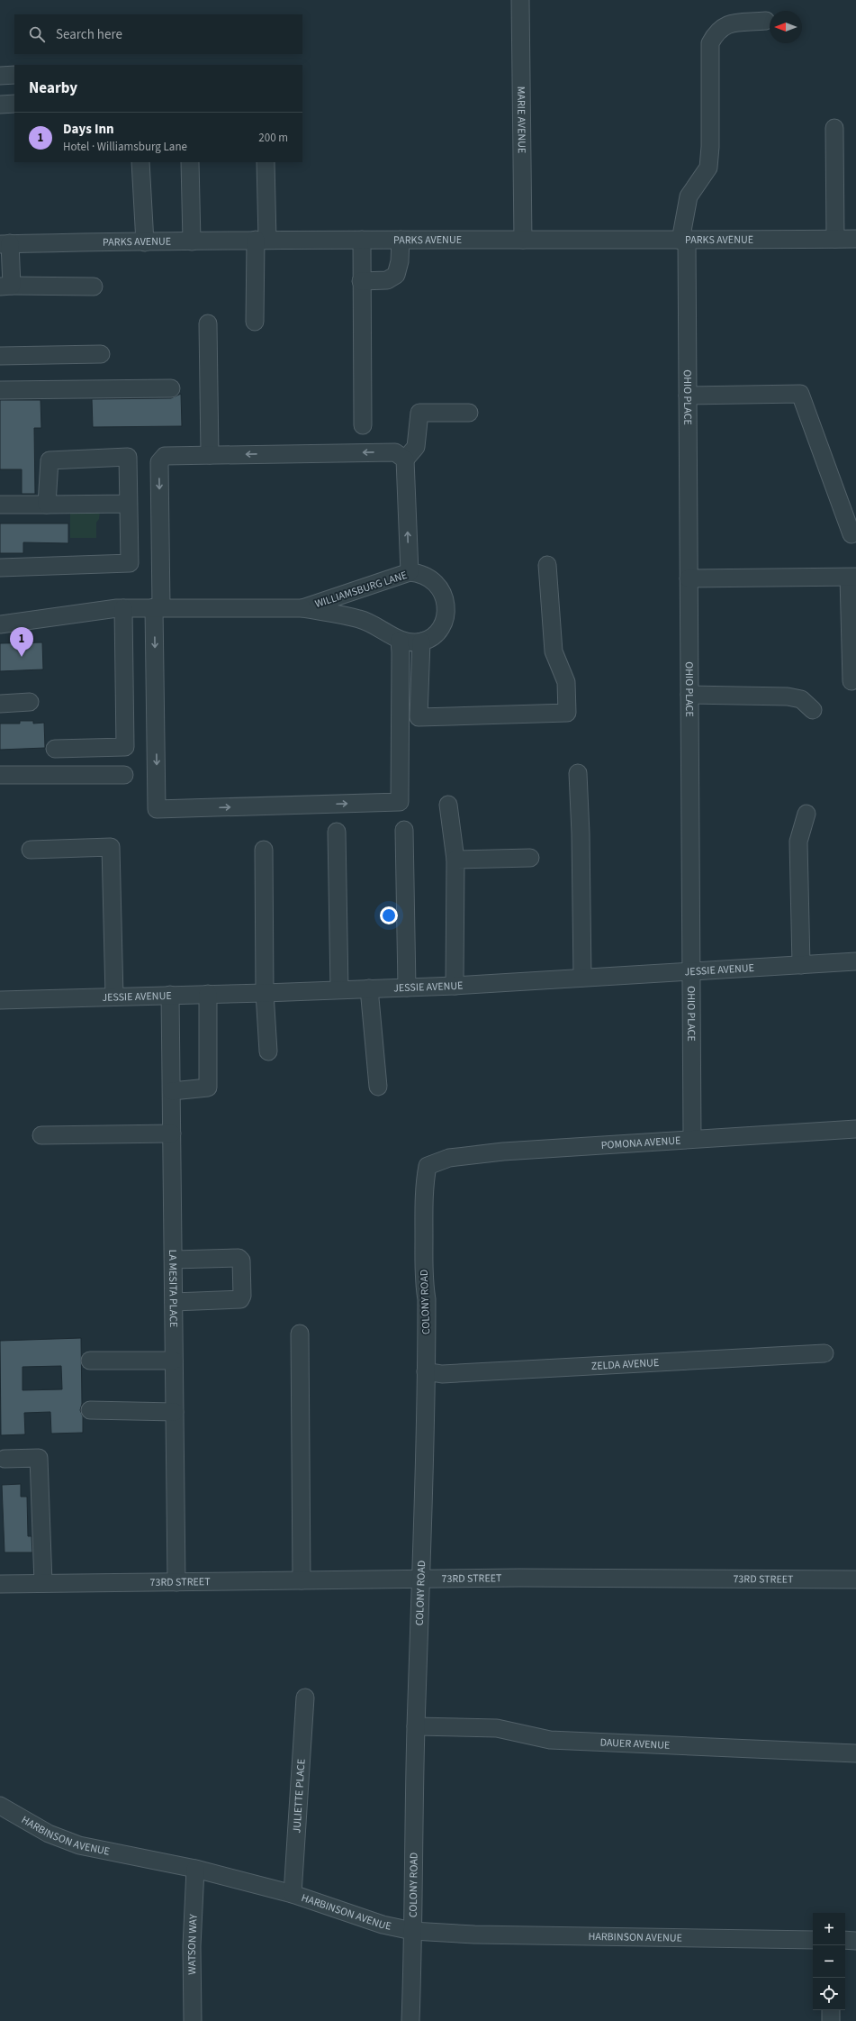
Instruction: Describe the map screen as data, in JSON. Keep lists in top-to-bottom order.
{
  "streets": {
    "street": [
      "MARIE AVENUE",
      "PARKS AVENUE",
      "OHIO PLACE",
      "WILLIAMSBURG LANE",
      "JESSIE AVENUE",
      "POMONA AVENUE",
      "LA MESITA PLACE",
      "COLONY ROAD",
      "ZELDA AVENUE",
      "73RD STREET",
      "DAUER AVENUE",
      "JULIETTE PLACE",
      "HARBINSON AVENUE",
      "WATSON WAY"
    ]
  },
  "crossings": [
    ["MARIE AVENUE", "PARKS AVENUE"],
    ["PARKS AVENUE", "OHIO PLACE"],
    ["OHIO PLACE", "JESSIE AVENUE"],
    ["OHIO PLACE", "POMONA AVENUE"],
    ["JESSIE AVENUE", "LA MESITA PLACE"],
    ["POMONA AVENUE", "COLONY ROAD"],
    ["LA MESITA PLACE", "73RD STREET"],
    ["COLONY ROAD", "ZELDA AVENUE"],
    ["COLONY ROAD", "73RD STREET"],
    ["COLONY ROAD", "DAUER AVENUE"],
    ["COLONY ROAD", "HARBINSON AVENUE"],
    ["JULIETTE PLACE", "HARBINSON AVENUE"],
    ["HARBINSON AVENUE", "WATSON WAY"]
  ],
  "north": "left",
  "page": {
    "search": "Search here",
    "heading": "Nearby",
    "list": [
      {
        "mark": "1",
        "name": "Days Inn",
        "note": "Hotel · Williamsburg Lane",
        "value": "200 m"
      }
    ],
    "pins": "1",
    "map_buttons": ["+", "−"]
  }
}
